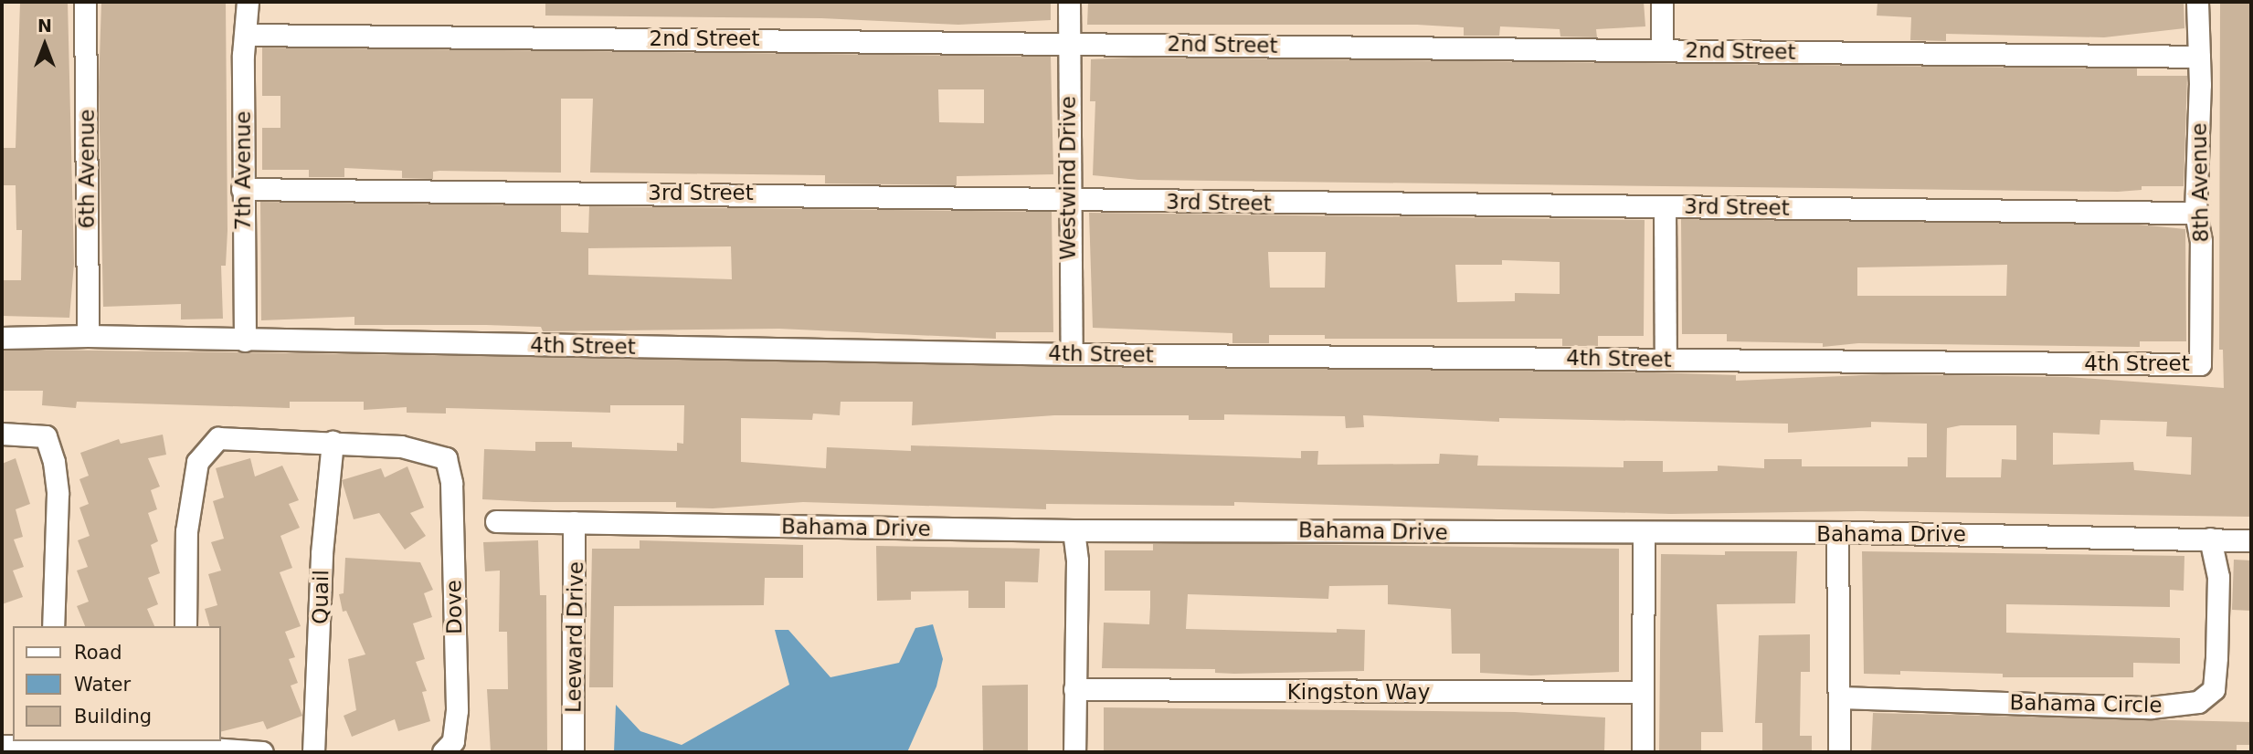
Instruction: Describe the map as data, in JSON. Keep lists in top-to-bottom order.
{
  "streets": {
    "street": [
      "2nd Street",
      "6th Avenue",
      "7th Avenue",
      "Westwind Drive",
      "8th Avenue",
      "3rd Street",
      "4th Street",
      "Bahama Drive",
      "Quail",
      "Dove",
      "Leeward Drive",
      "Kingston Way",
      "Bahama Circle"
    ]
  },
  "crossings": [
    ["2nd Street", "7th Avenue"],
    ["2nd Street", "Westwind Drive"],
    ["2nd Street", "8th Avenue"],
    ["6th Avenue", "4th Street"],
    ["7th Avenue", "3rd Street"],
    ["7th Avenue", "4th Street"],
    ["Westwind Drive", "3rd Street"],
    ["Westwind Drive", "4th Street"],
    ["8th Avenue", "3rd Street"],
    ["8th Avenue", "4th Street"],
    ["Bahama Drive", "Leeward Drive"],
    ["Bahama Drive", "Bahama Circle"],
    ["Quail", "Dove"]
  ],
  "legend": ["Road", "Water", "Building"],
  "north": "top"
}
